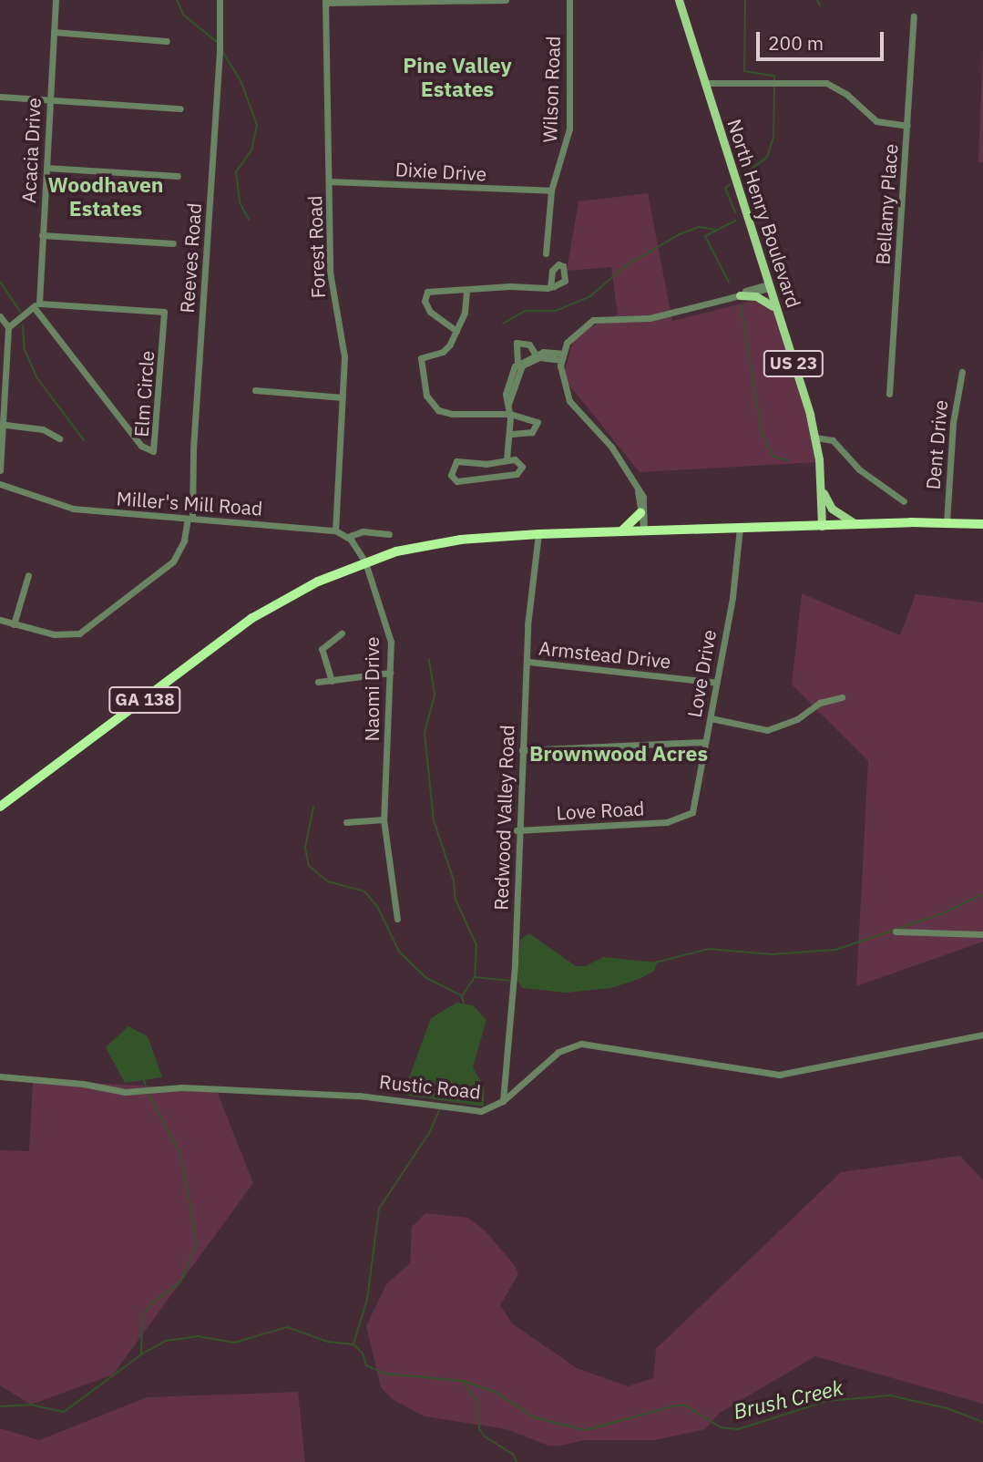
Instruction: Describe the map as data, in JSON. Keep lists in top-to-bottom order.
{
  "streets": {
    "highway": ["GA 138"],
    "main road": ["North Henry Boulevard", "US 23"],
    "street": [
      "Wilson Road",
      "Acacia Drive",
      "Dixie Drive",
      "Bellamy Place",
      "Forest Road",
      "Reeves Road",
      "Elm Circle",
      "Dent Drive",
      "Miller's Mill Road",
      "Armstead Drive",
      "Love Drive",
      "Naomi Drive",
      "Love Road",
      "Redwood Valley Road",
      "Rustic Road"
    ]
  },
  "crossings": [
    ["Wilson Road", "Dixie Drive"],
    ["Acacia Drive", "Elm Circle"],
    ["Dixie Drive", "Forest Road"],
    ["North Henry Boulevard", "US 23"],
    ["North Henry Boulevard", "GA 138"],
    ["Forest Road", "Miller's Mill Road"],
    ["Reeves Road", "Miller's Mill Road"],
    ["Miller's Mill Road", "Naomi Drive"],
    ["Miller's Mill Road", "GA 138"],
    ["Armstead Drive", "Love Drive"],
    ["Armstead Drive", "Redwood Valley Road"],
    ["Love Drive", "GA 138"],
    ["Love Drive", "Love Road"],
    ["Naomi Drive", "GA 138"],
    ["GA 138", "Redwood Valley Road"],
    ["Love Road", "Redwood Valley Road"],
    ["Redwood Valley Road", "Rustic Road"]
  ],
  "districts": ["Pine Valley Estates", "Woodhaven Estates", "Brownwood Acres"],
  "water": ["Brush Creek"],
  "scale_bar": "200 m"
}
